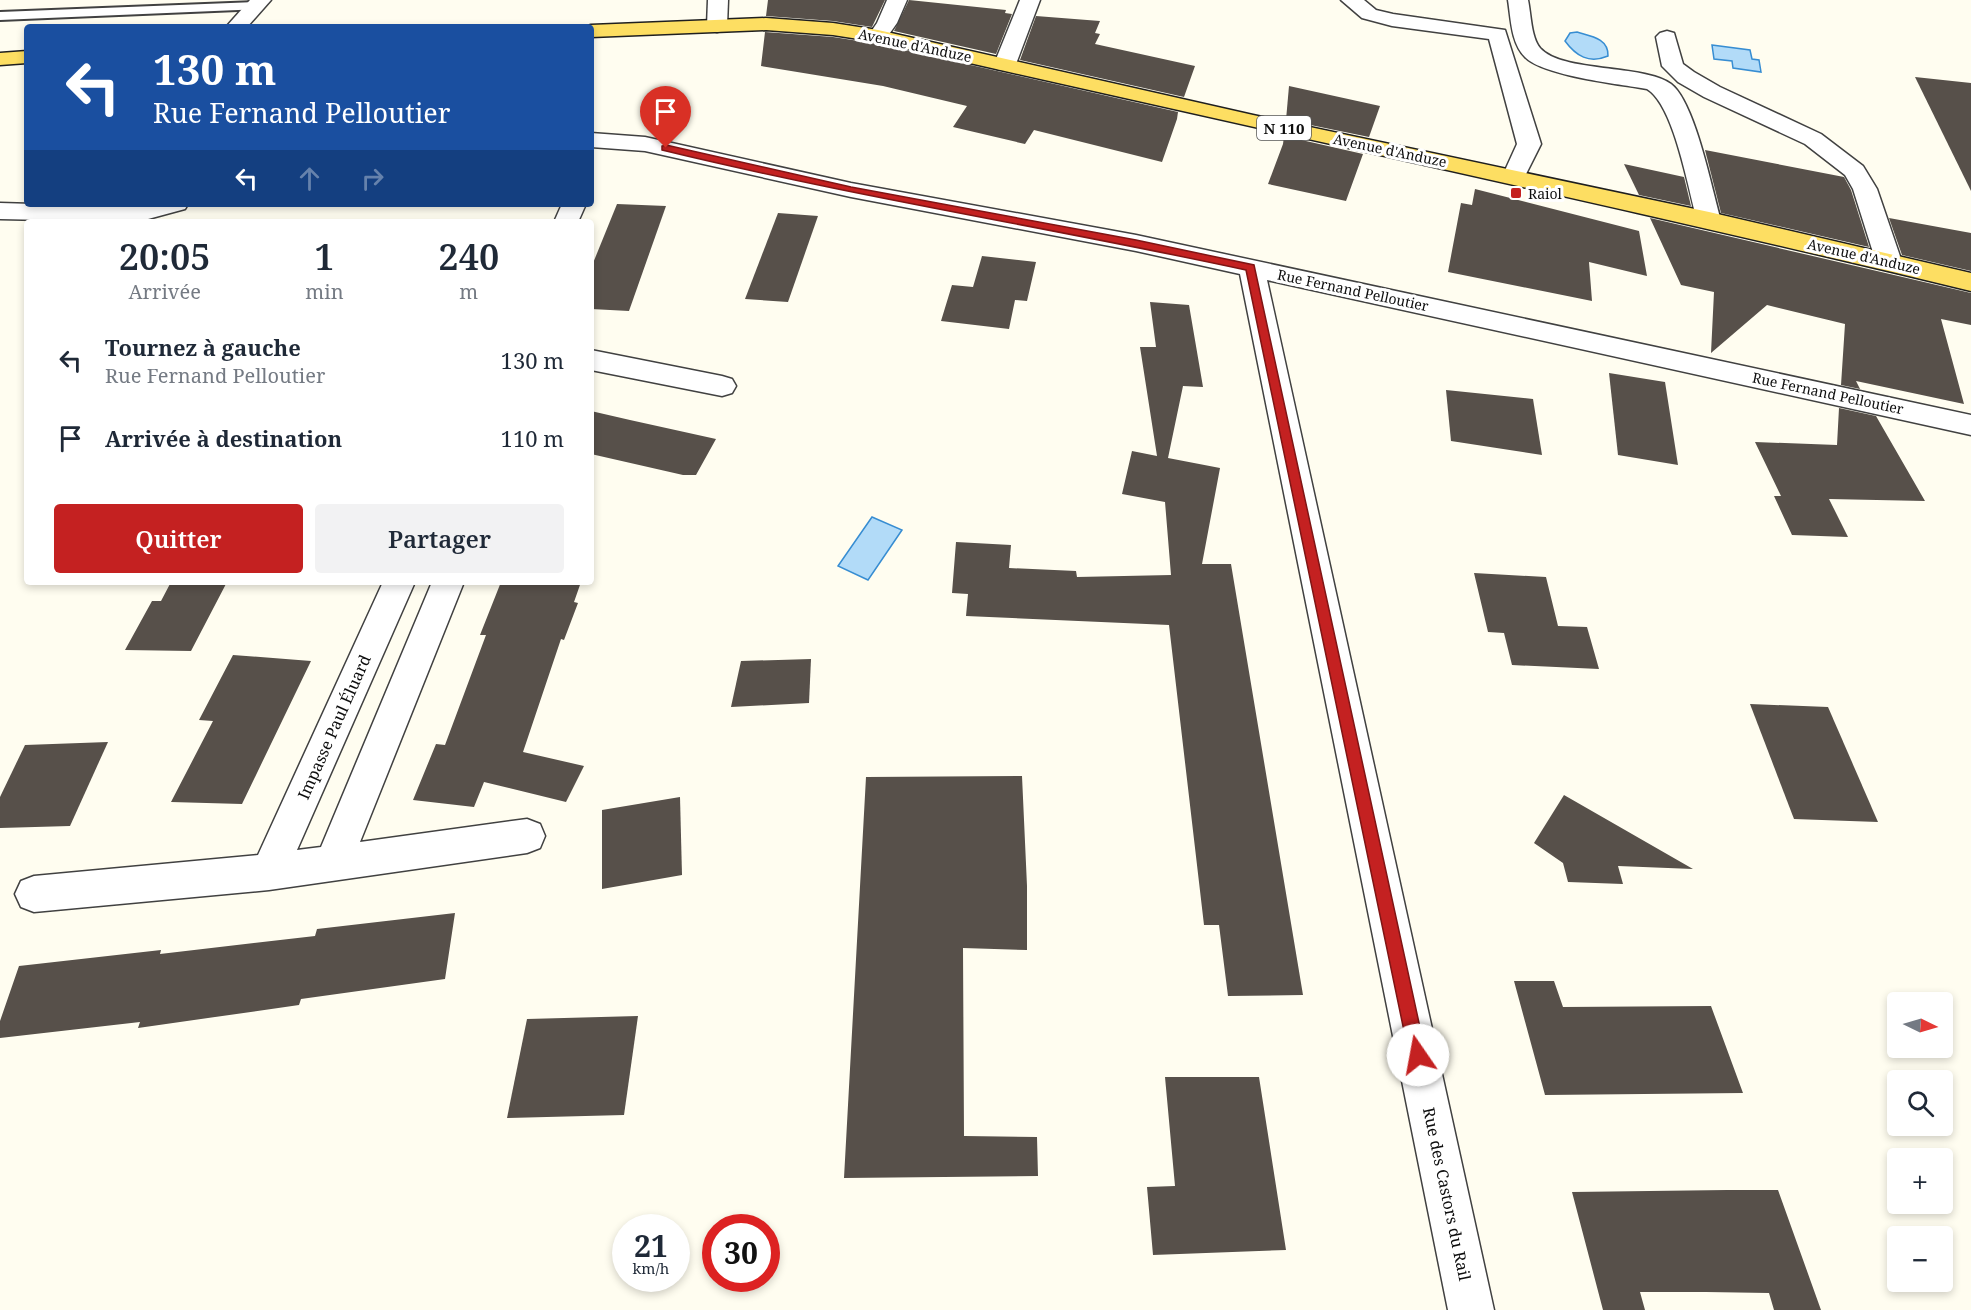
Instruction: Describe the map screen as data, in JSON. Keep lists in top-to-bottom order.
{
  "streets": {
    "main road": ["Avenue d'Anduze", "N 110"],
    "street": ["Rue Fernand Pelloutier", "Impasse Paul Éluard", "Rue des Castors du Rail"]
  },
  "crossings": [
    ["Rue Fernand Pelloutier", "Rue des Castors du Rail"]
  ],
  "places": {
    "transit": ["Raiol"]
  },
  "north": "right",
  "page": {
    "turn": ["130 m", "Rue Fernand Pelloutier"],
    "eta": [
      "20:05",
      "Arrivée",
      "1",
      "min",
      "240",
      "m"
    ],
    "list": [
      {
        "name": "Tournez à gauche",
        "note": "Rue Fernand Pelloutier",
        "value": "130 m"
      },
      {
        "name": "Arrivée à destination",
        "value": "110 m"
      }
    ],
    "buttons": ["Quitter", "Partager"],
    "map_buttons": ["+", "−"],
    "speed": "21 km/h",
    "limit": "30"
  }
}
